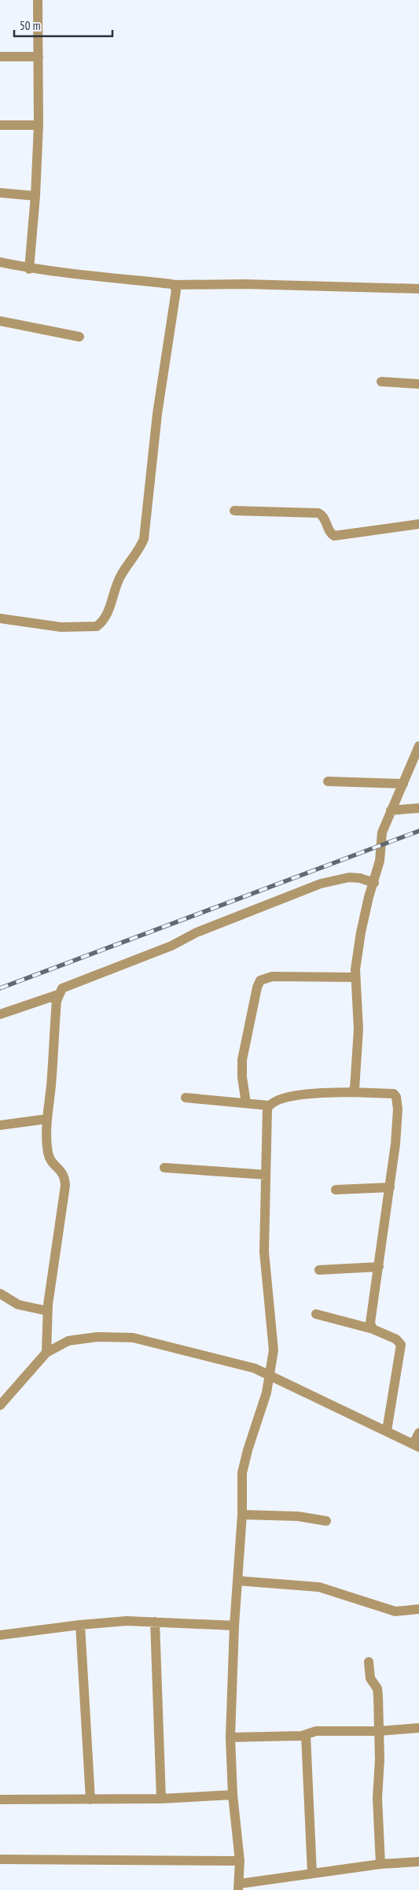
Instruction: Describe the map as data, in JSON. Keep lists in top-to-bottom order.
{
  "scale_bar": "50 m"
}
